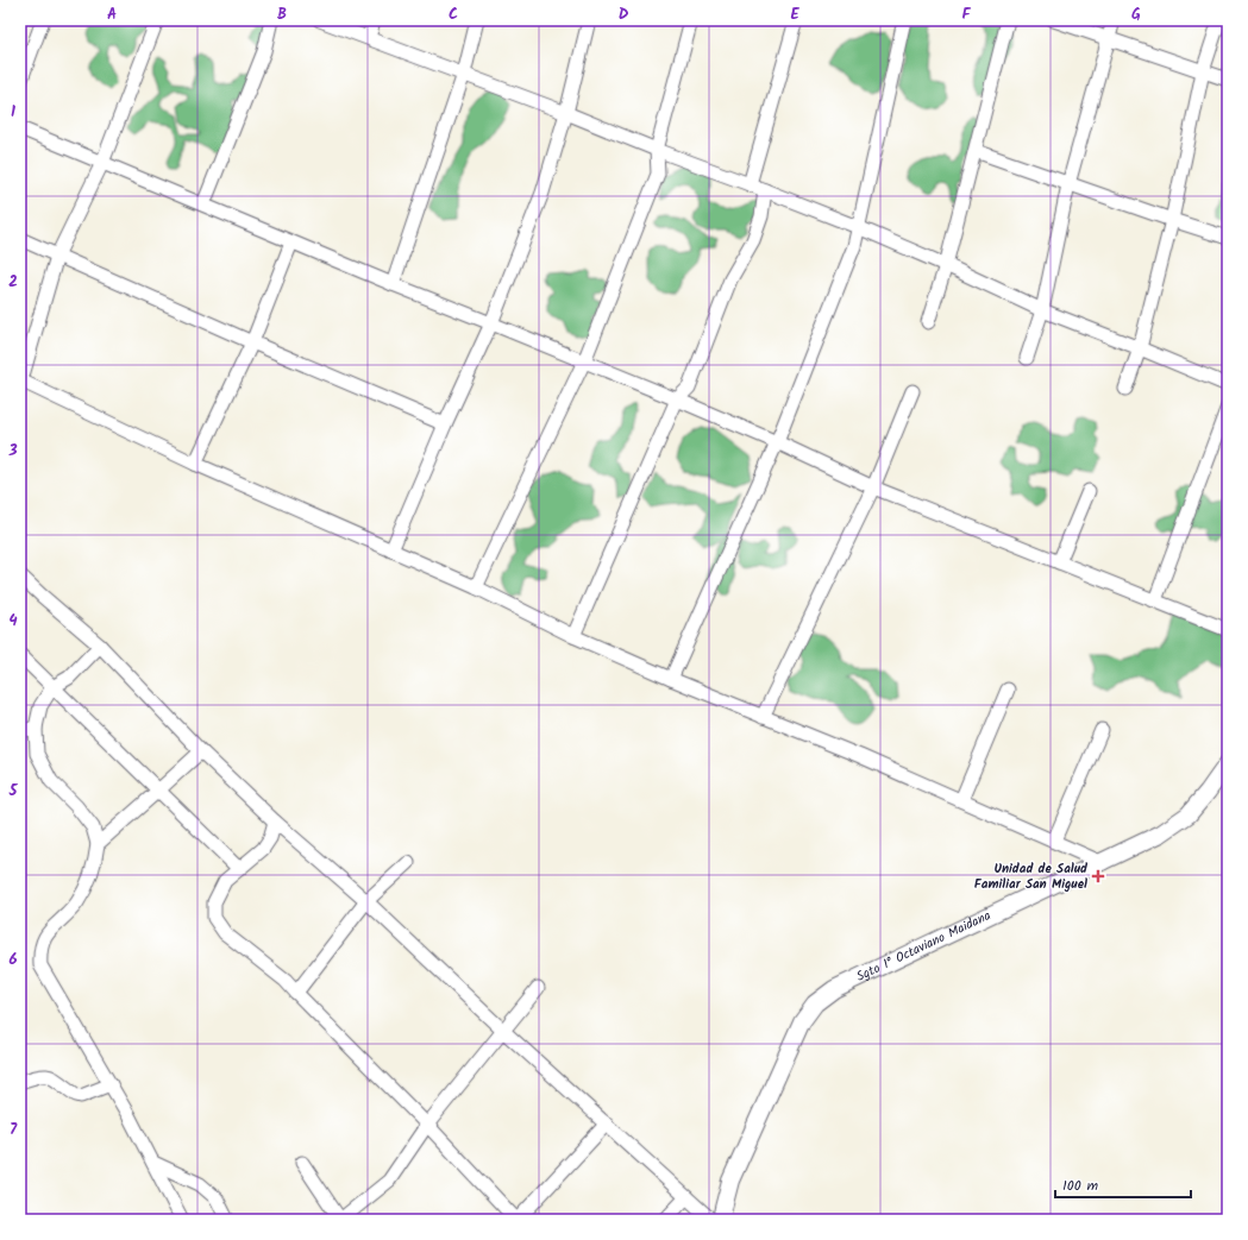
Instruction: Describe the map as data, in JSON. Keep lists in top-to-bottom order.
{
  "streets": {
    "main road": ["Sgto 1° Octaviano Maidana"]
  },
  "places": {
    "health": ["Unidad de Salud Familiar San Miguel"]
  },
  "scale_bar": "100 m",
  "grid": {
    "columns": [
      "A",
      "B",
      "C",
      "D",
      "E",
      "F",
      "G"
    ],
    "rows": [
      "1",
      "2",
      "3",
      "4",
      "5",
      "6",
      "7"
    ]
  }
}
